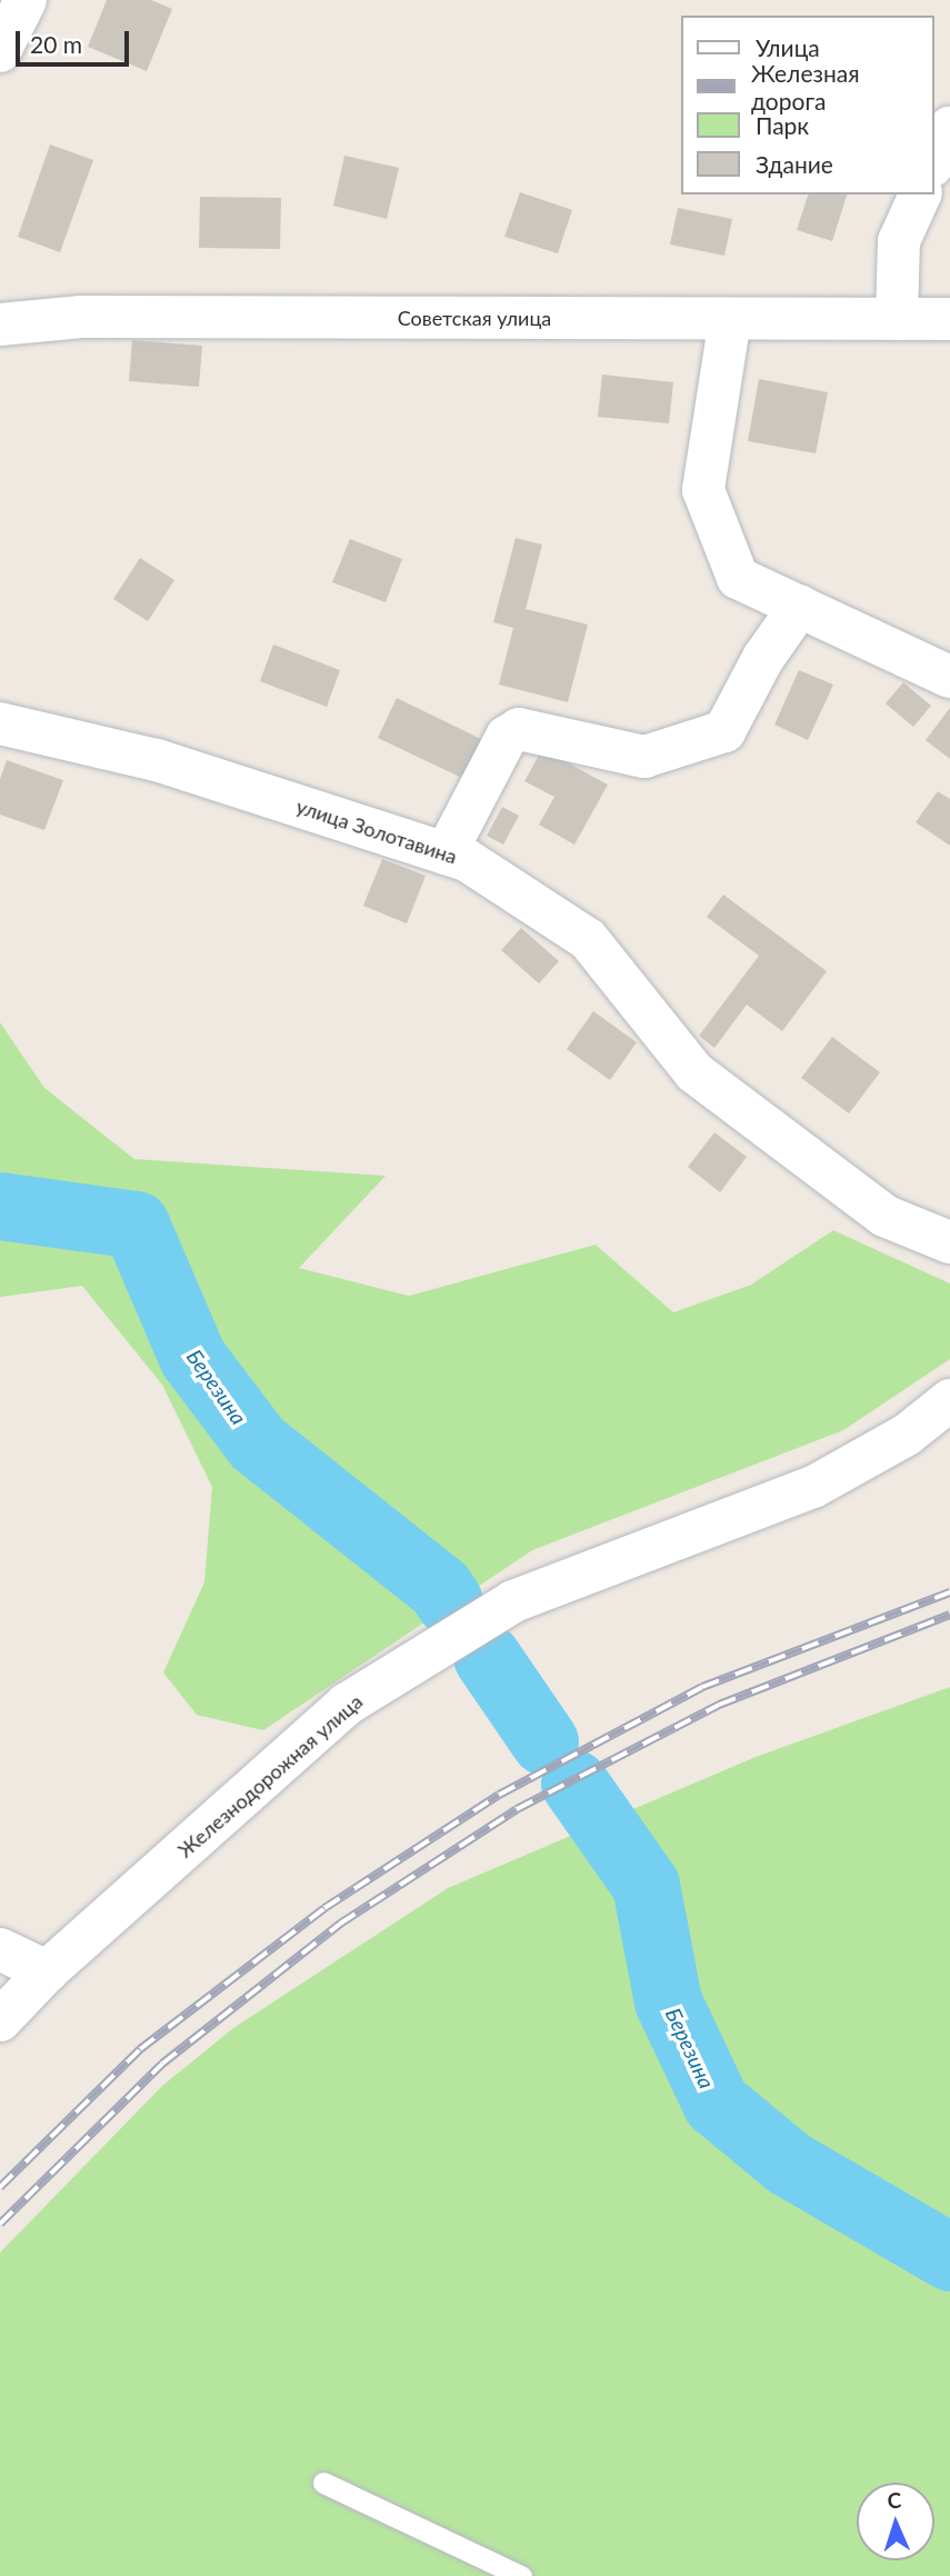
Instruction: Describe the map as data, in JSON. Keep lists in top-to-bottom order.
{
  "streets": {
    "street": ["Советская улица", "улица Золотавина", "Железнодорожная улица"]
  },
  "water": ["Березина"],
  "legend": [
    "Улица",
    "Железная дорога",
    "Парк",
    "Здание"
  ],
  "scale_bar": "20 m",
  "north": "top"
}
